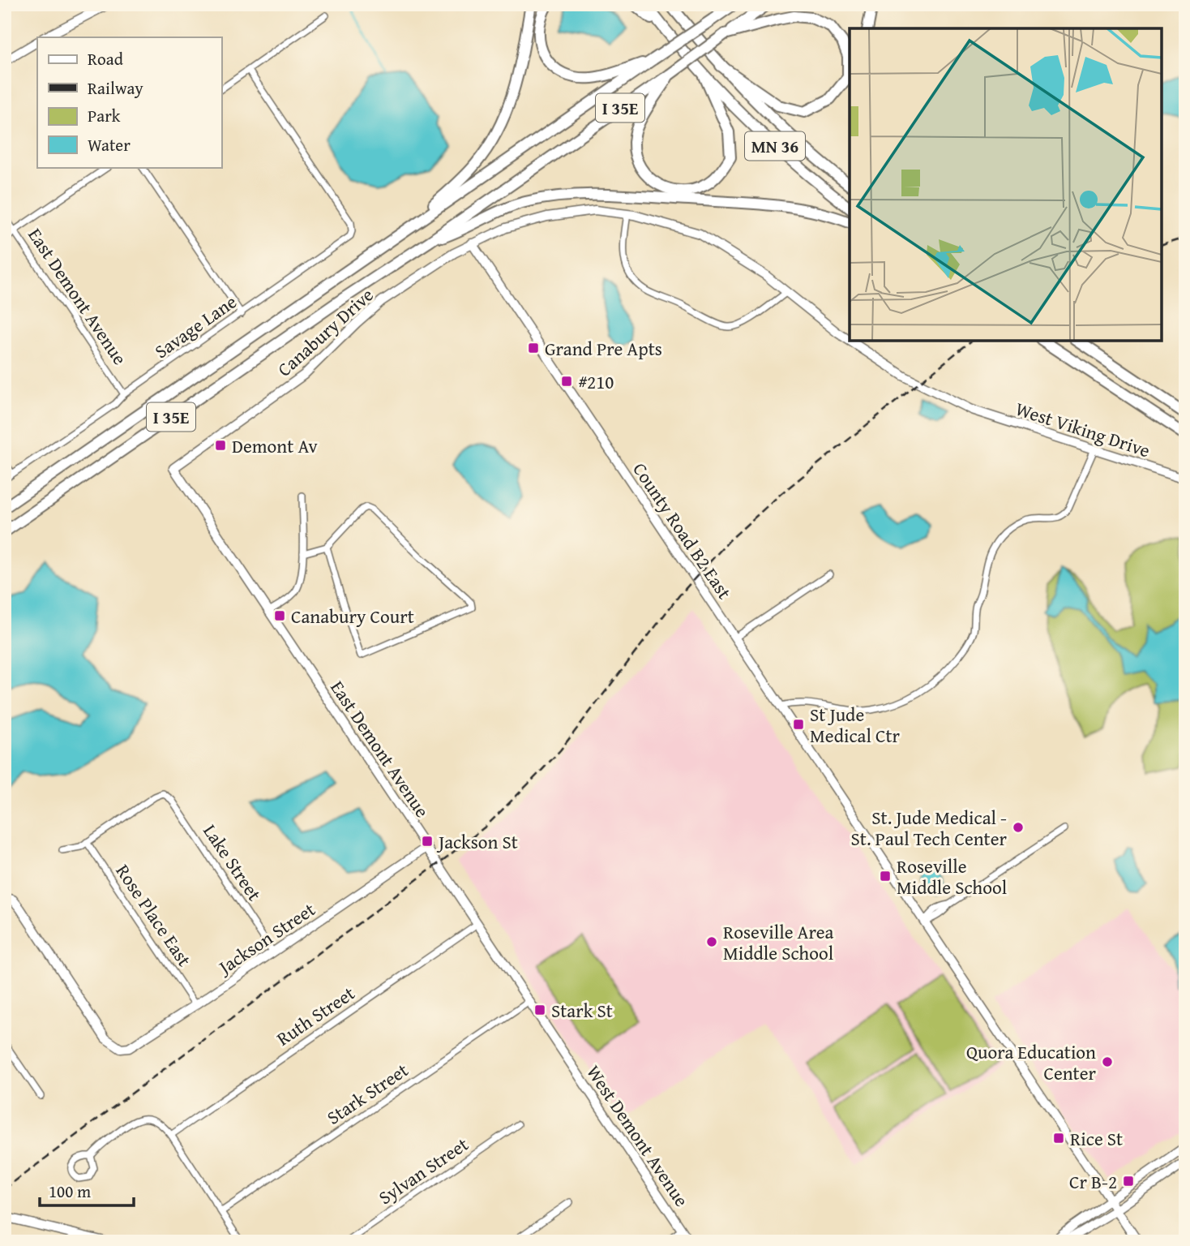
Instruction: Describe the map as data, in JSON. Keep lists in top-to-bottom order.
{
  "streets": {
    "highway": ["I 35E", "MN 36"],
    "street": [
      "East Demont Avenue",
      "Savage Lane",
      "Canabury Drive",
      "West Viking Drive",
      "County Road B2 East",
      "Lake Street",
      "Rose Place East",
      "Jackson Street",
      "Ruth Street",
      "Stark Street",
      "West Demont Avenue",
      "Sylvan Street"
    ]
  },
  "crossings": [
    ["East Demont Avenue", "Savage Lane"],
    ["East Demont Avenue", "Canabury Drive"],
    ["East Demont Avenue", "Jackson Street"],
    ["East Demont Avenue", "Ruth Street"],
    ["East Demont Avenue", "Stark Street"],
    ["East Demont Avenue", "West Demont Avenue"],
    ["Canabury Drive", "West Viking Drive"],
    ["Canabury Drive", "County Road B2 East"],
    ["Lake Street", "Rose Place East"],
    ["Lake Street", "Jackson Street"],
    ["Rose Place East", "Jackson Street"]
  ],
  "places": {
    "transit": [
      "Grand Pre Apts",
      "#210",
      "Demont Av",
      "Canabury Court",
      "St Jude Medical Ctr",
      "Jackson St",
      "Roseville Middle School",
      "Stark St",
      "Rice St",
      "Cr B-2"
    ],
    "other": ["St. Jude Medical - St. Paul Tech Center", "Roseville Area Middle School", "Quora Education Center"]
  },
  "legend": [
    "Road",
    "Railway",
    "Park",
    "Water"
  ],
  "scale_bar": "100 m"
}
